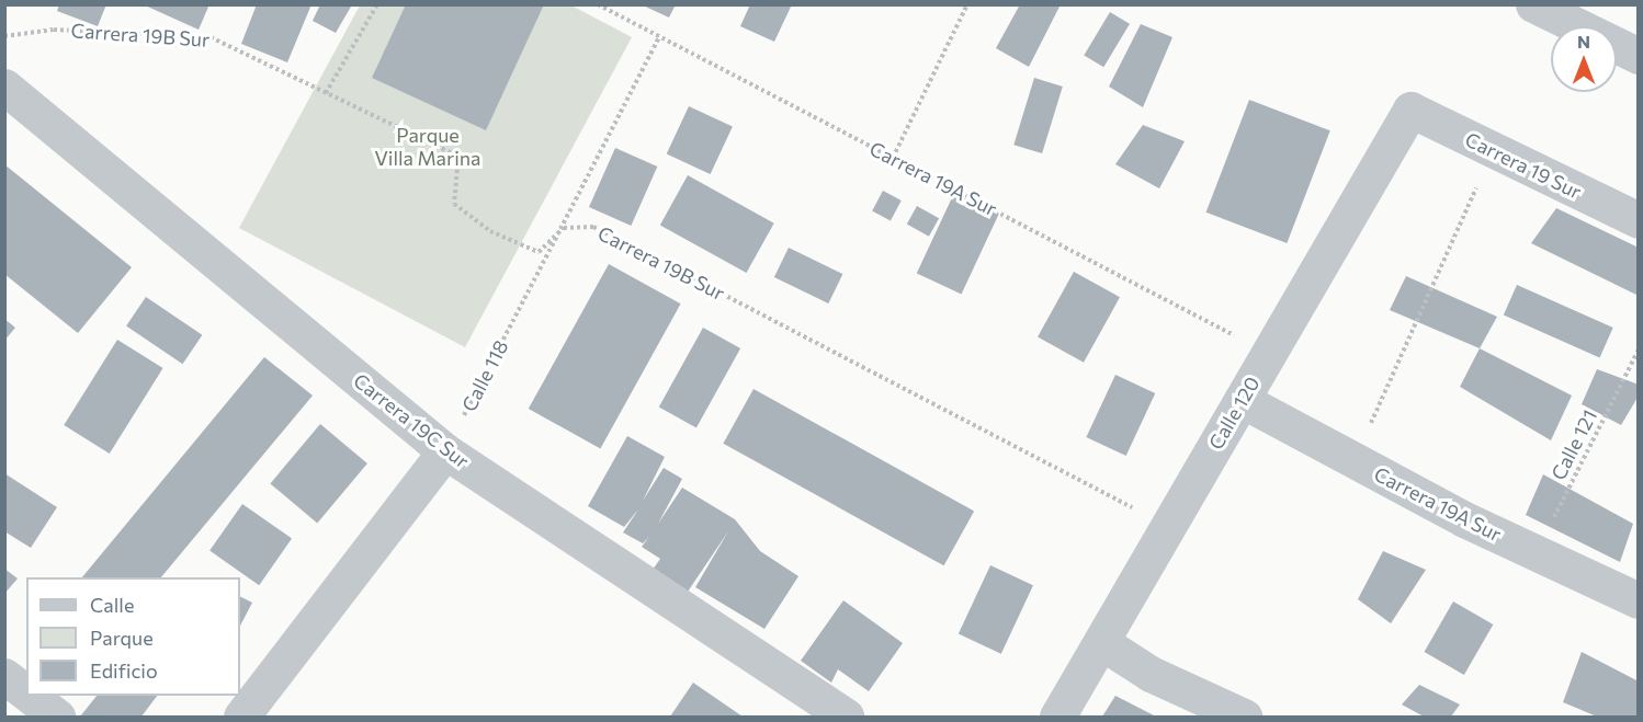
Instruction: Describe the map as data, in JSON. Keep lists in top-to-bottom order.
{
  "streets": {
    "street": [
      "Carrera 19 Sur",
      "Carrera 19A Sur",
      "Calle 120",
      "Carrera 19C Sur"
    ],
    "path": ["Carrera 19B Sur", "Calle 118", "Calle 121"]
  },
  "crossings": [
    ["Carrera 19B Sur", "Calle 118"],
    ["Carrera 19B Sur", "Calle 120"],
    ["Carrera 19 Sur", "Calle 120"],
    ["Carrera 19A Sur", "Calle 118"],
    ["Carrera 19A Sur", "Calle 120"],
    ["Carrera 19A Sur", "Calle 121"],
    ["Calle 118", "Carrera 19C Sur"]
  ],
  "parks": ["Parque Villa Marina"],
  "legend": ["Calle", "Parque", "Edificio"],
  "north": "top"
}
